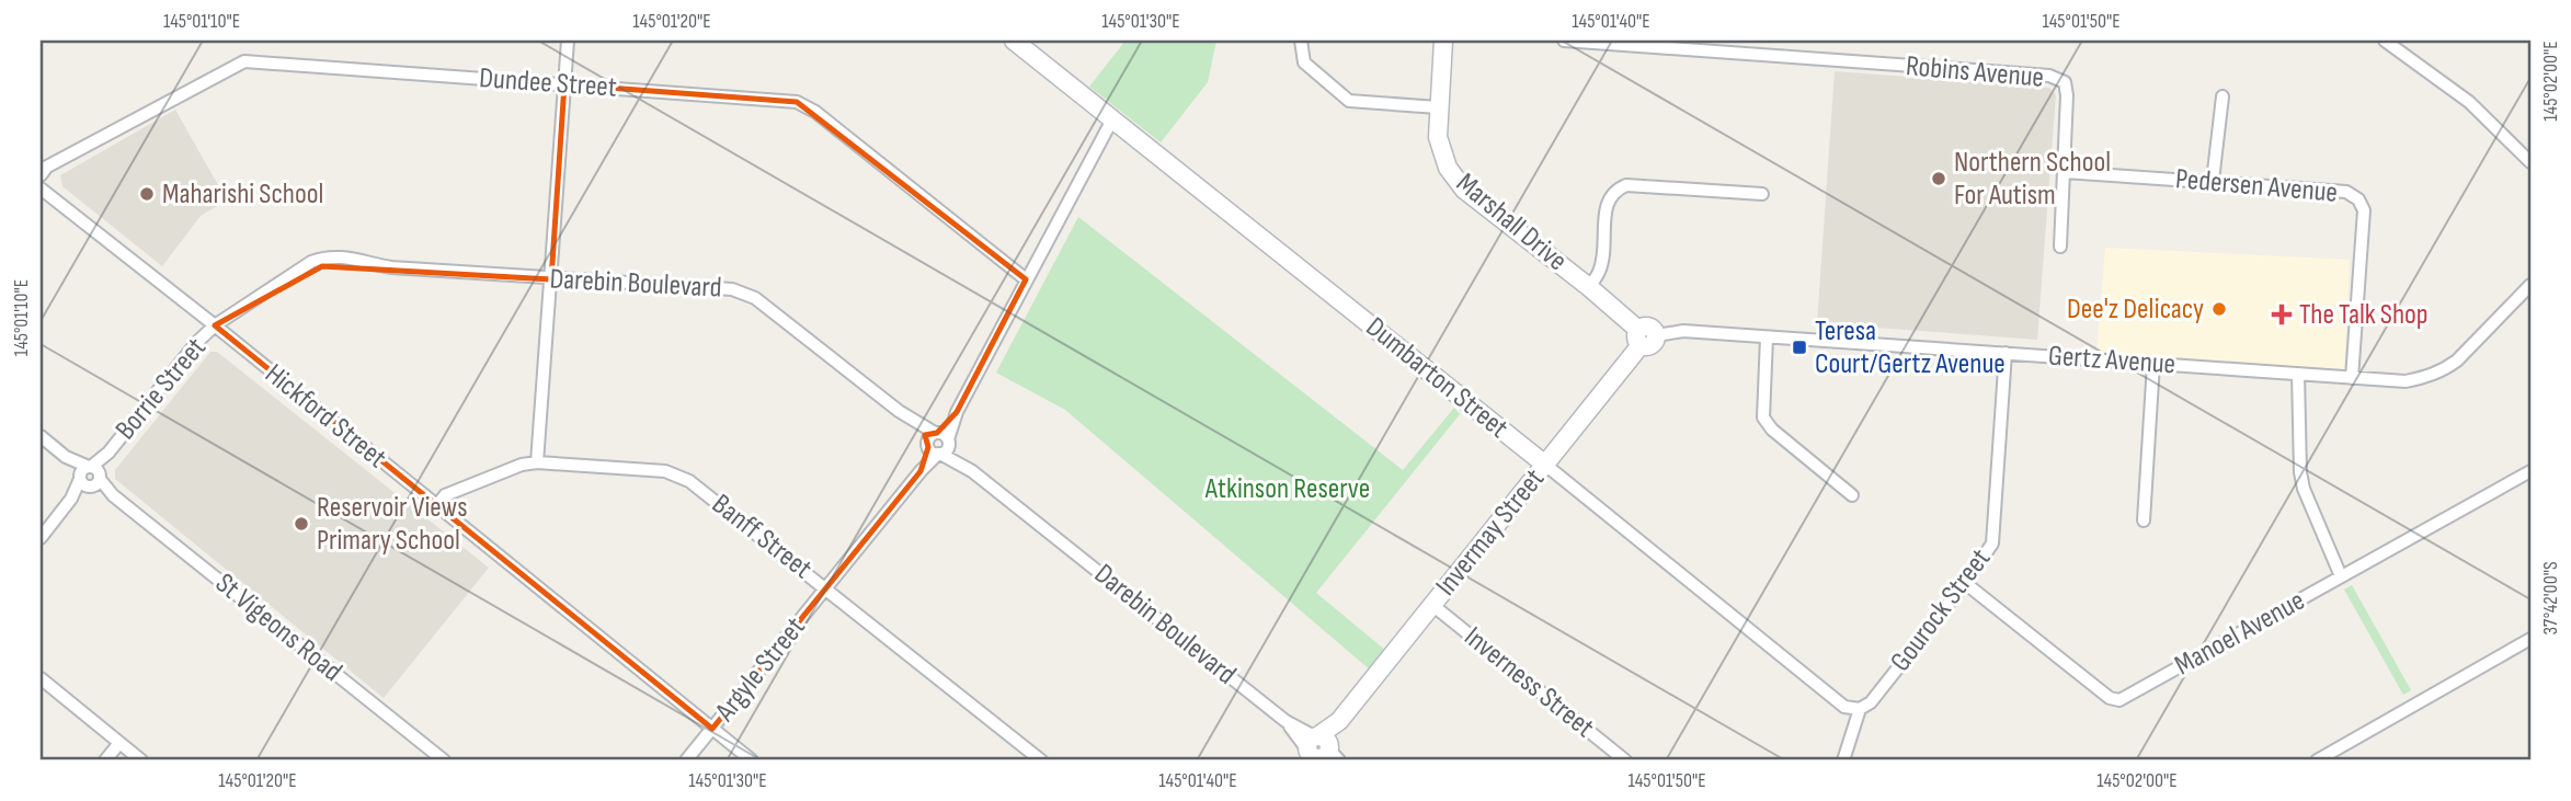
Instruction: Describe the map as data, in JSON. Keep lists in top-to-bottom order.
{
  "streets": {
    "street": [
      "Robins Avenue",
      "Dundee Street",
      "Pedersen Avenue",
      "Marshall Drive",
      "Darebin Boulevard",
      "Gertz Avenue",
      "Dumbarton Street",
      "Borrie Street",
      "Hickford Street",
      "Invermay Street",
      "Banff Street",
      "Gourock Street",
      "St Vigeons Road",
      "Manoel Avenue",
      "Argyle Street",
      "Inverness Street"
    ]
  },
  "crossings": [
    ["Robins Avenue", "Pedersen Avenue"],
    ["Dundee Street", "Argyle Street"],
    ["Pedersen Avenue", "Gertz Avenue"],
    ["Marshall Drive", "Invermay Street"],
    ["Darebin Boulevard", "Borrie Street"],
    ["Darebin Boulevard", "Hickford Street"],
    ["Darebin Boulevard", "Invermay Street"],
    ["Darebin Boulevard", "Argyle Street"],
    ["Gertz Avenue", "Gourock Street"],
    ["Dumbarton Street", "Invermay Street"],
    ["Dumbarton Street", "Gourock Street"],
    ["Dumbarton Street", "Argyle Street"],
    ["Borrie Street", "Hickford Street"],
    ["Borrie Street", "St Vigeons Road"],
    ["Hickford Street", "Banff Street"],
    ["Hickford Street", "Argyle Street"],
    ["Invermay Street", "Inverness Street"],
    ["Banff Street", "Argyle Street"],
    ["Gourock Street", "Manoel Avenue"]
  ],
  "parks": ["Atkinson Reserve"],
  "places": {
    "other": [
      "Northern School For Autism",
      "Maharishi School",
      "Dee'z Delicacy",
      "Reservoir Views Primary School"
    ],
    "health": ["The Talk Shop"],
    "transit": ["Teresa Court/Gertz Avenue"]
  },
  "coordinates": [
    "145°01'10\"E",
    "145°01'20\"E",
    "145°01'30\"E",
    "145°01'40\"E",
    "145°01'50\"E",
    "145°02'00\"E",
    "37°42'00\"S"
  ]
}
